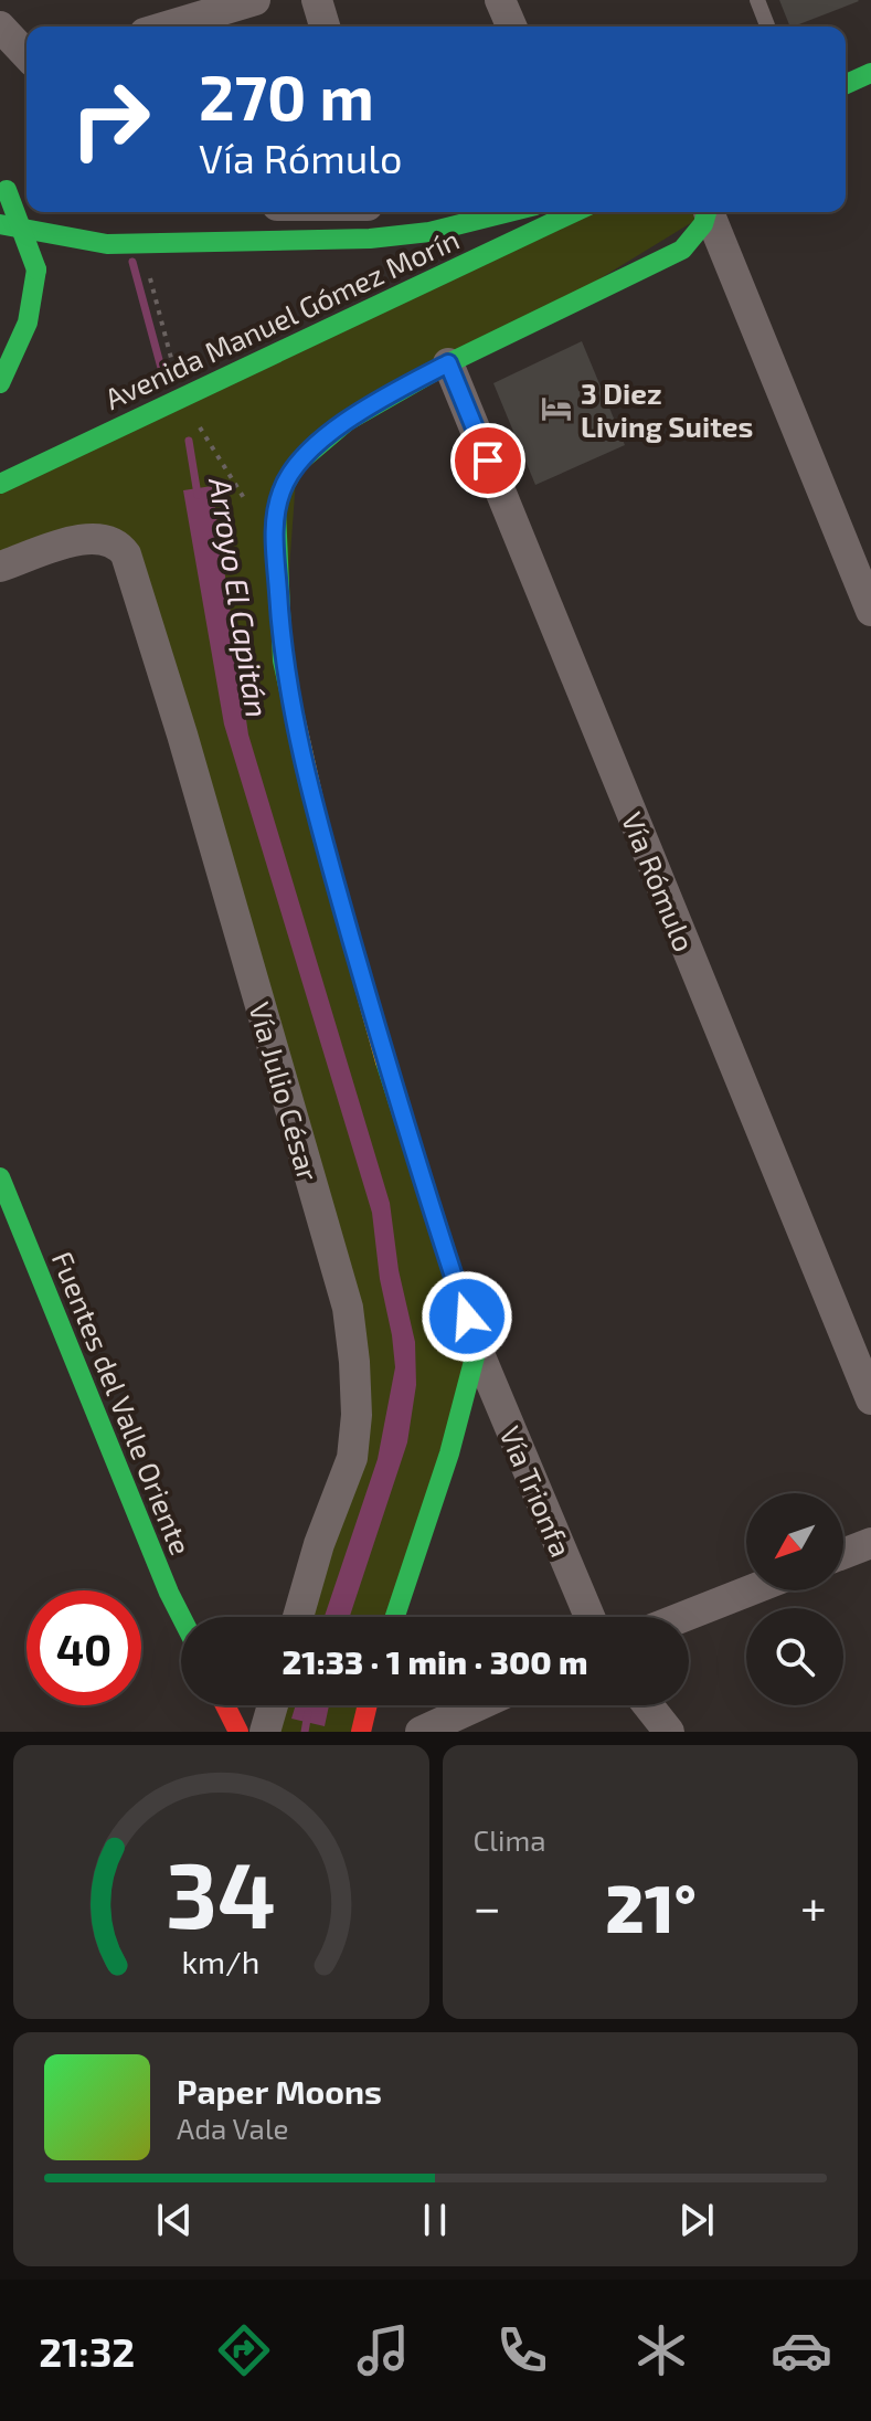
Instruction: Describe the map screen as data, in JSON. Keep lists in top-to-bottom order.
{
  "streets": {
    "main road": ["Avenida Manuel Gómez Morín", "Fuentes del Valle Oriente"],
    "street": ["Vía Rómulo", "Vía Julio César", "Vía Trionfa"]
  },
  "water": ["Arroyo El Capitán"],
  "places": {
    "hotel": ["3 Diez Living Suites"]
  },
  "north": "bottom left",
  "page": {
    "turn": ["270 m", "Vía Rómulo"],
    "limit": "40",
    "trip": "21:33 · 1 min · 300 m",
    "tile": "Clima",
    "heat": ["−", "21°", "+"],
    "song": ["Paper Moons", "Ada Vale"],
    "tabs": "21:32",
    "gauge": ["34", "km/h"]
  }
}
